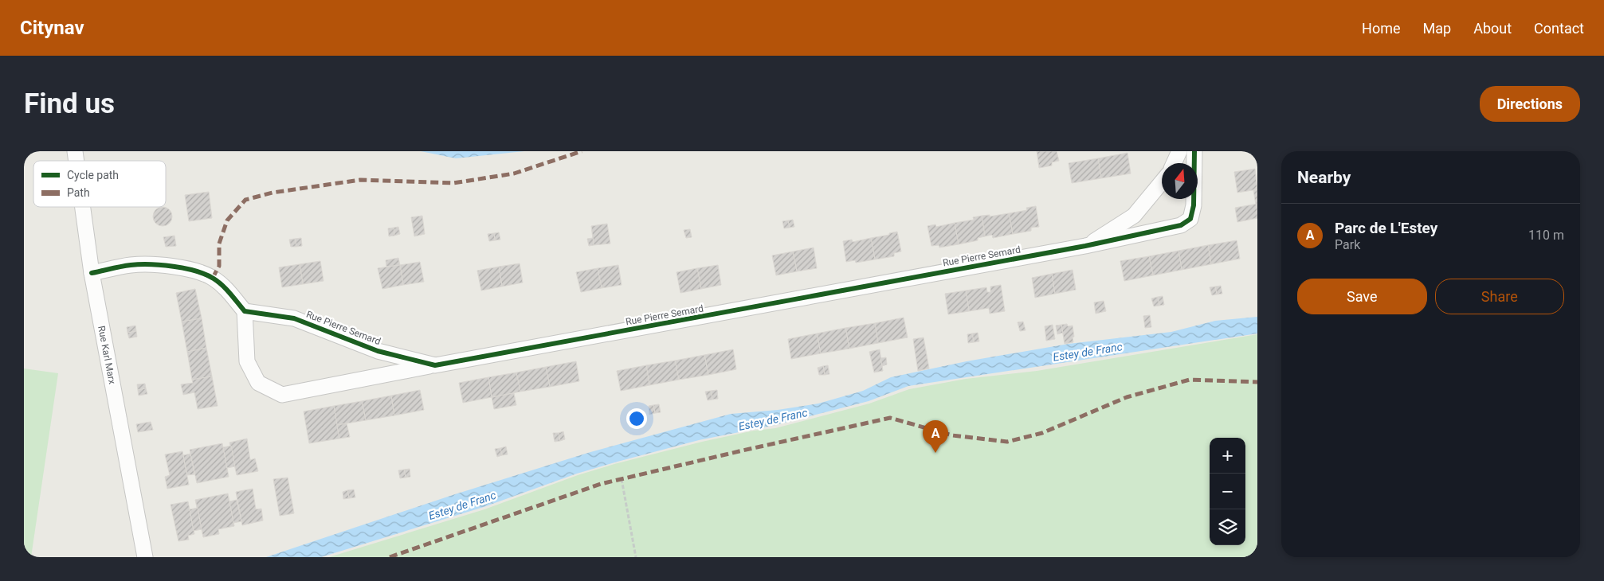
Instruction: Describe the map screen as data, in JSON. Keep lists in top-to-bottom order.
{
  "streets": {
    "street": ["Rue Pierre Semard", "Rue Karl Marx"]
  },
  "water": ["Estey de Franc"],
  "legend": ["Cycle path", "Path"],
  "north": "top",
  "page": {
    "header": "Citynav",
    "nav": [
      "Home",
      "Map",
      "About",
      "Contact"
    ],
    "buttons": [
      "Directions",
      ["Save", "Share"]
    ],
    "title": "Find us",
    "heading": "Nearby",
    "list": [
      {
        "mark": "A",
        "name": "Parc de L'Estey",
        "note": "Park",
        "value": "110 m"
      }
    ],
    "pins": "A",
    "map_buttons": ["+", "−"]
  }
}
